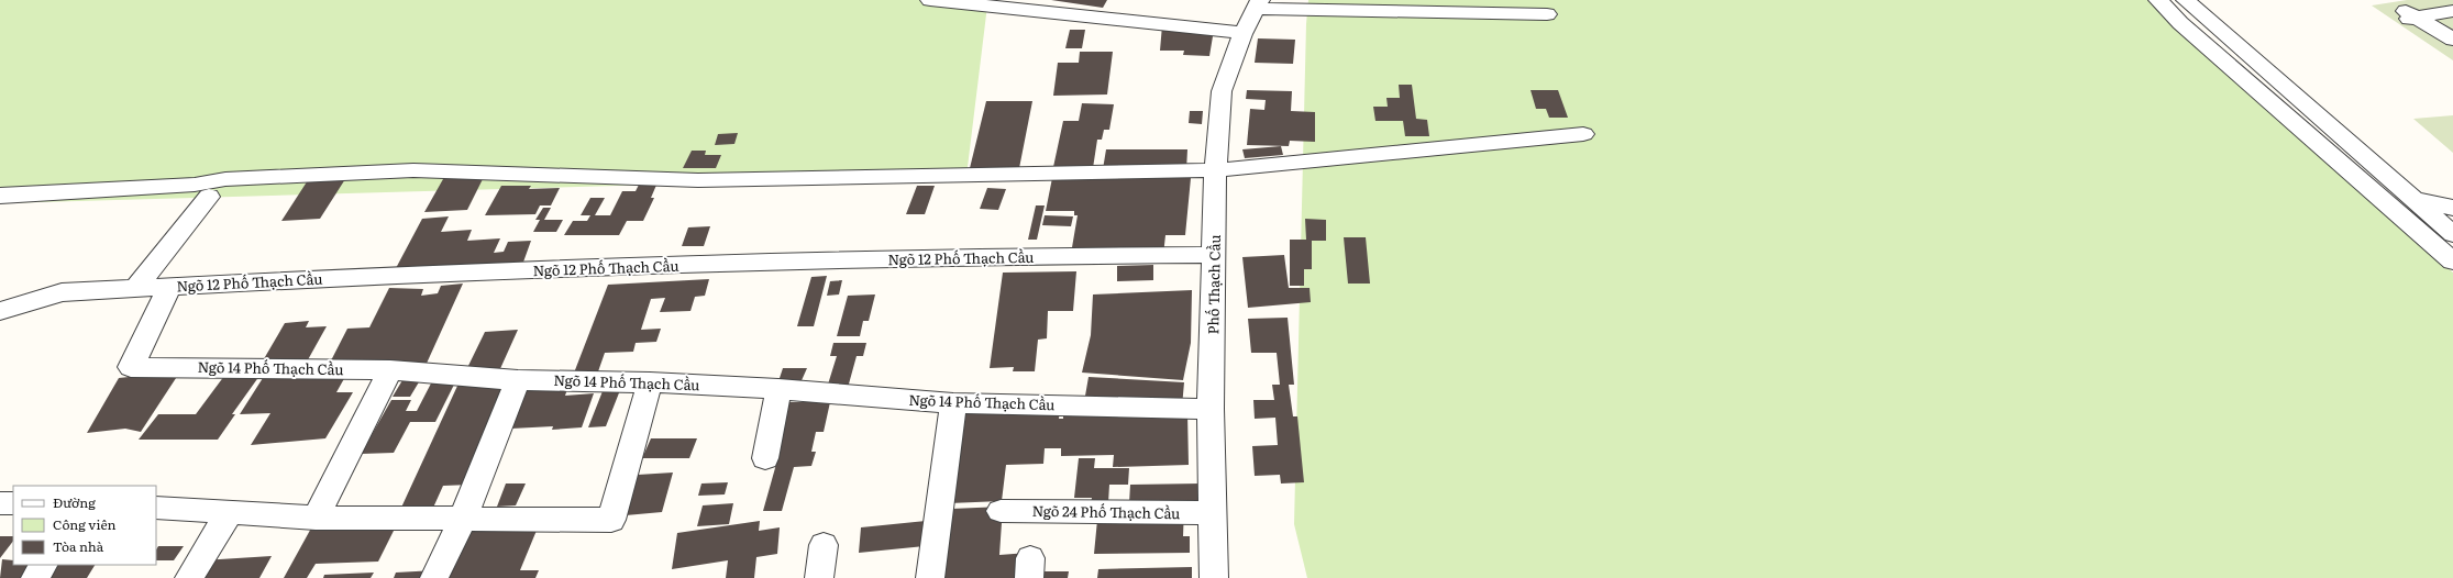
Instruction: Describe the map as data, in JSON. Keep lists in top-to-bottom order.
{
  "streets": {
    "street": [
      "Ngõ 12 Phố Thạch Cầu",
      "Phố Thạch Cầu",
      "Ngõ 14 Phố Thạch Cầu",
      "Ngõ 24 Phố Thạch Cầu"
    ]
  },
  "crossings": [
    ["Ngõ 12 Phố Thạch Cầu", "Phố Thạch Cầu"],
    ["Ngõ 12 Phố Thạch Cầu", "Ngõ 14 Phố Thạch Cầu"],
    ["Phố Thạch Cầu", "Ngõ 14 Phố Thạch Cầu"],
    ["Phố Thạch Cầu", "Ngõ 24 Phố Thạch Cầu"]
  ],
  "legend": ["Đường", "Công viên", "Tòa nhà"]
}
